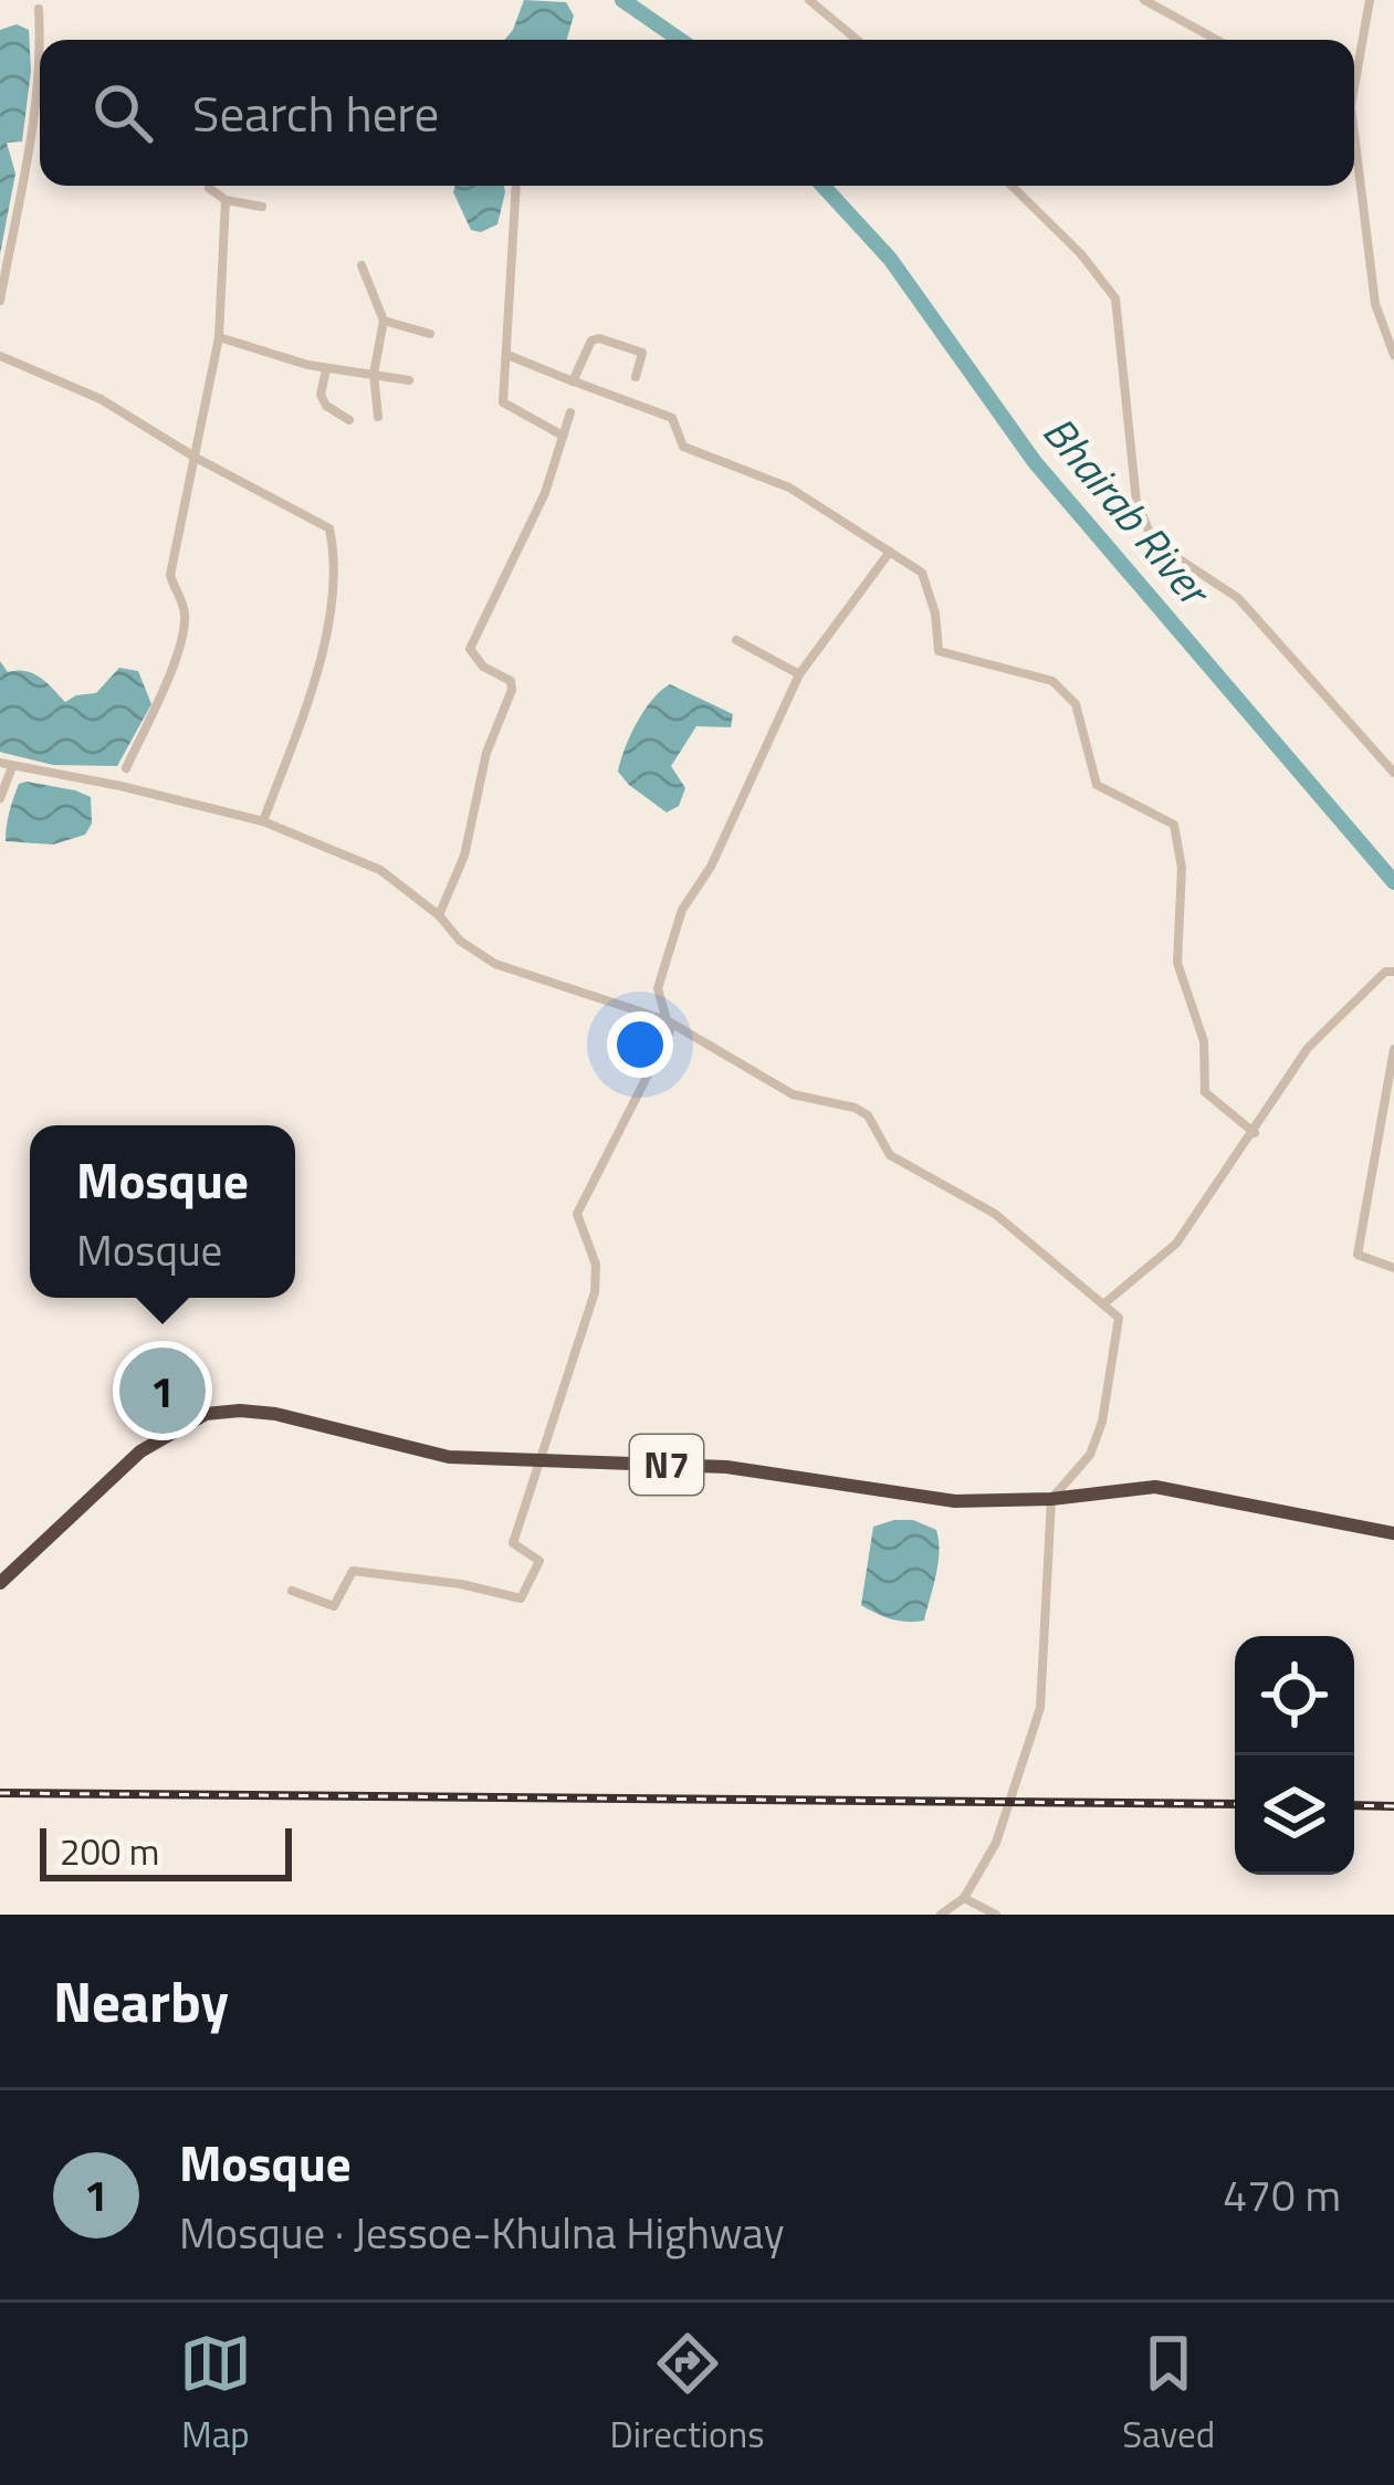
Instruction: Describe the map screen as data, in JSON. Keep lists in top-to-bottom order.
{
  "streets": {
    "highway": ["N7"]
  },
  "water": ["Bhairab River"],
  "scale_bar": "200 m",
  "page": {
    "search": "Search here",
    "popup": ["Mosque", "Mosque"],
    "pins": "1",
    "scale": "200 m",
    "heading": "Nearby",
    "list": [
      {
        "mark": "1",
        "name": "Mosque",
        "note": "Mosque · Jessoe-Khulna Highway",
        "value": "470 m"
      }
    ],
    "nav": ["Map", "Directions", "Saved"]
  }
}
